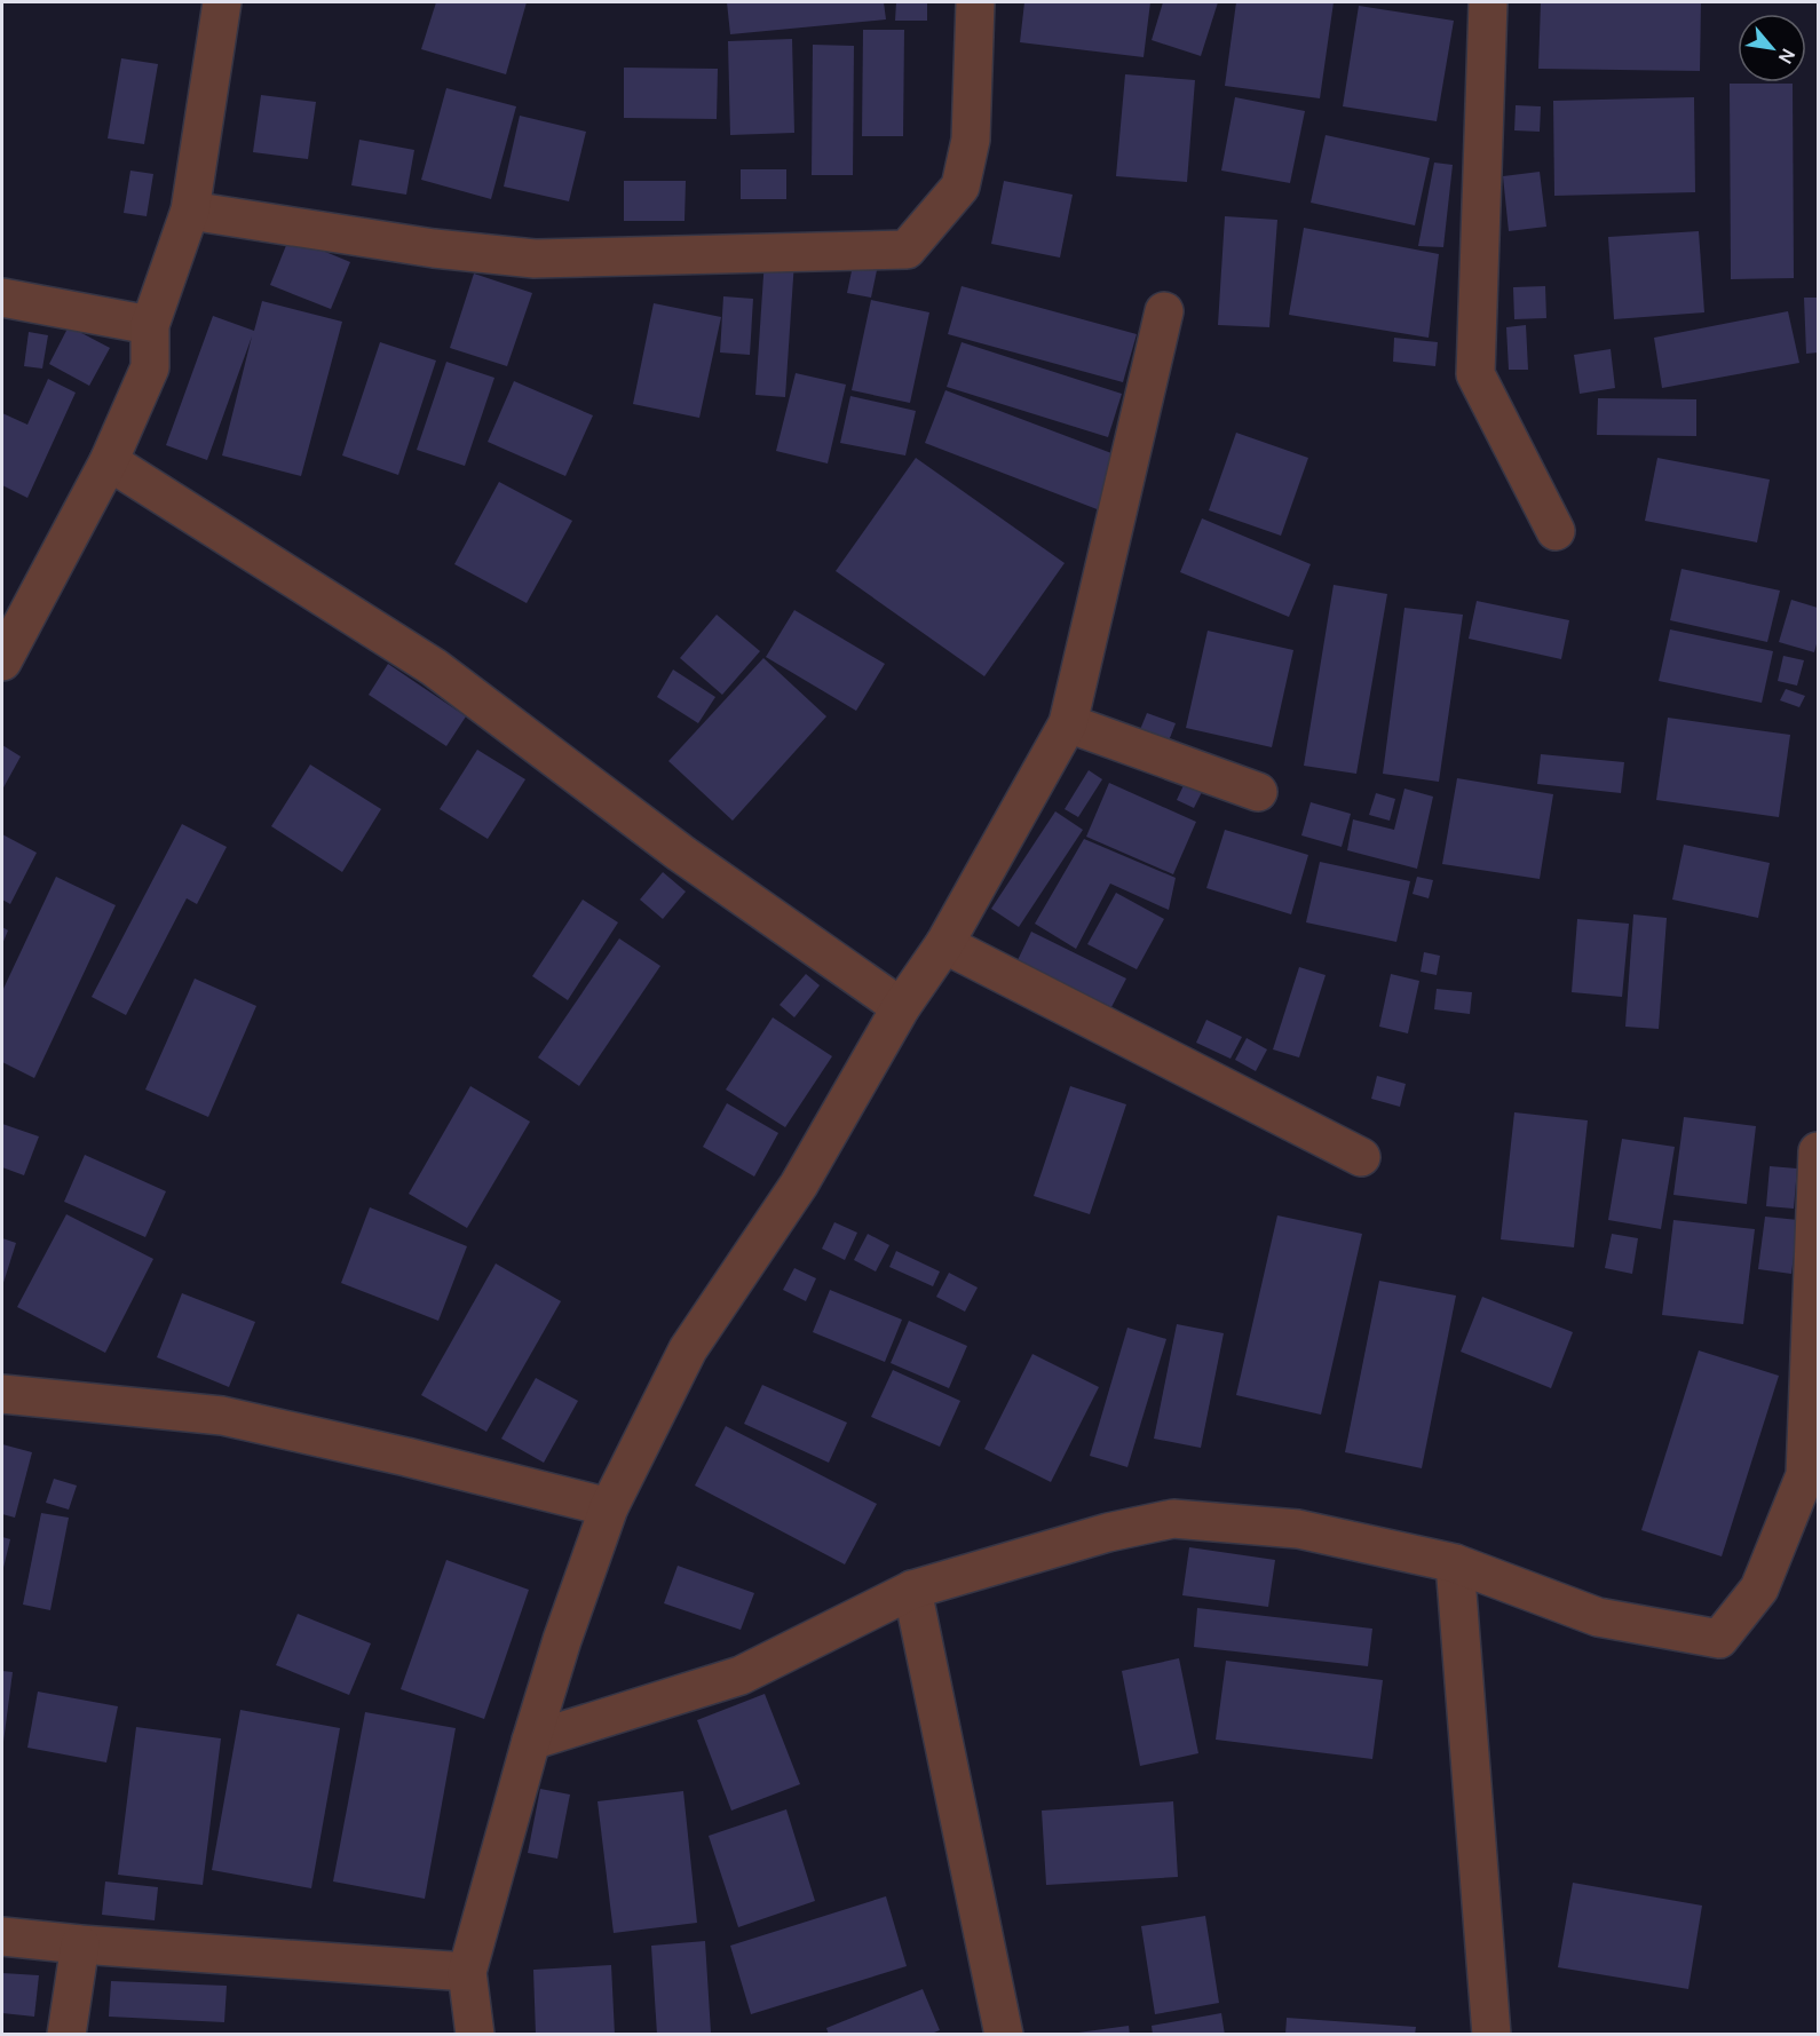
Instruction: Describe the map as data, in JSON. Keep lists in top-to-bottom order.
{
  "north": "bottom right"
}
